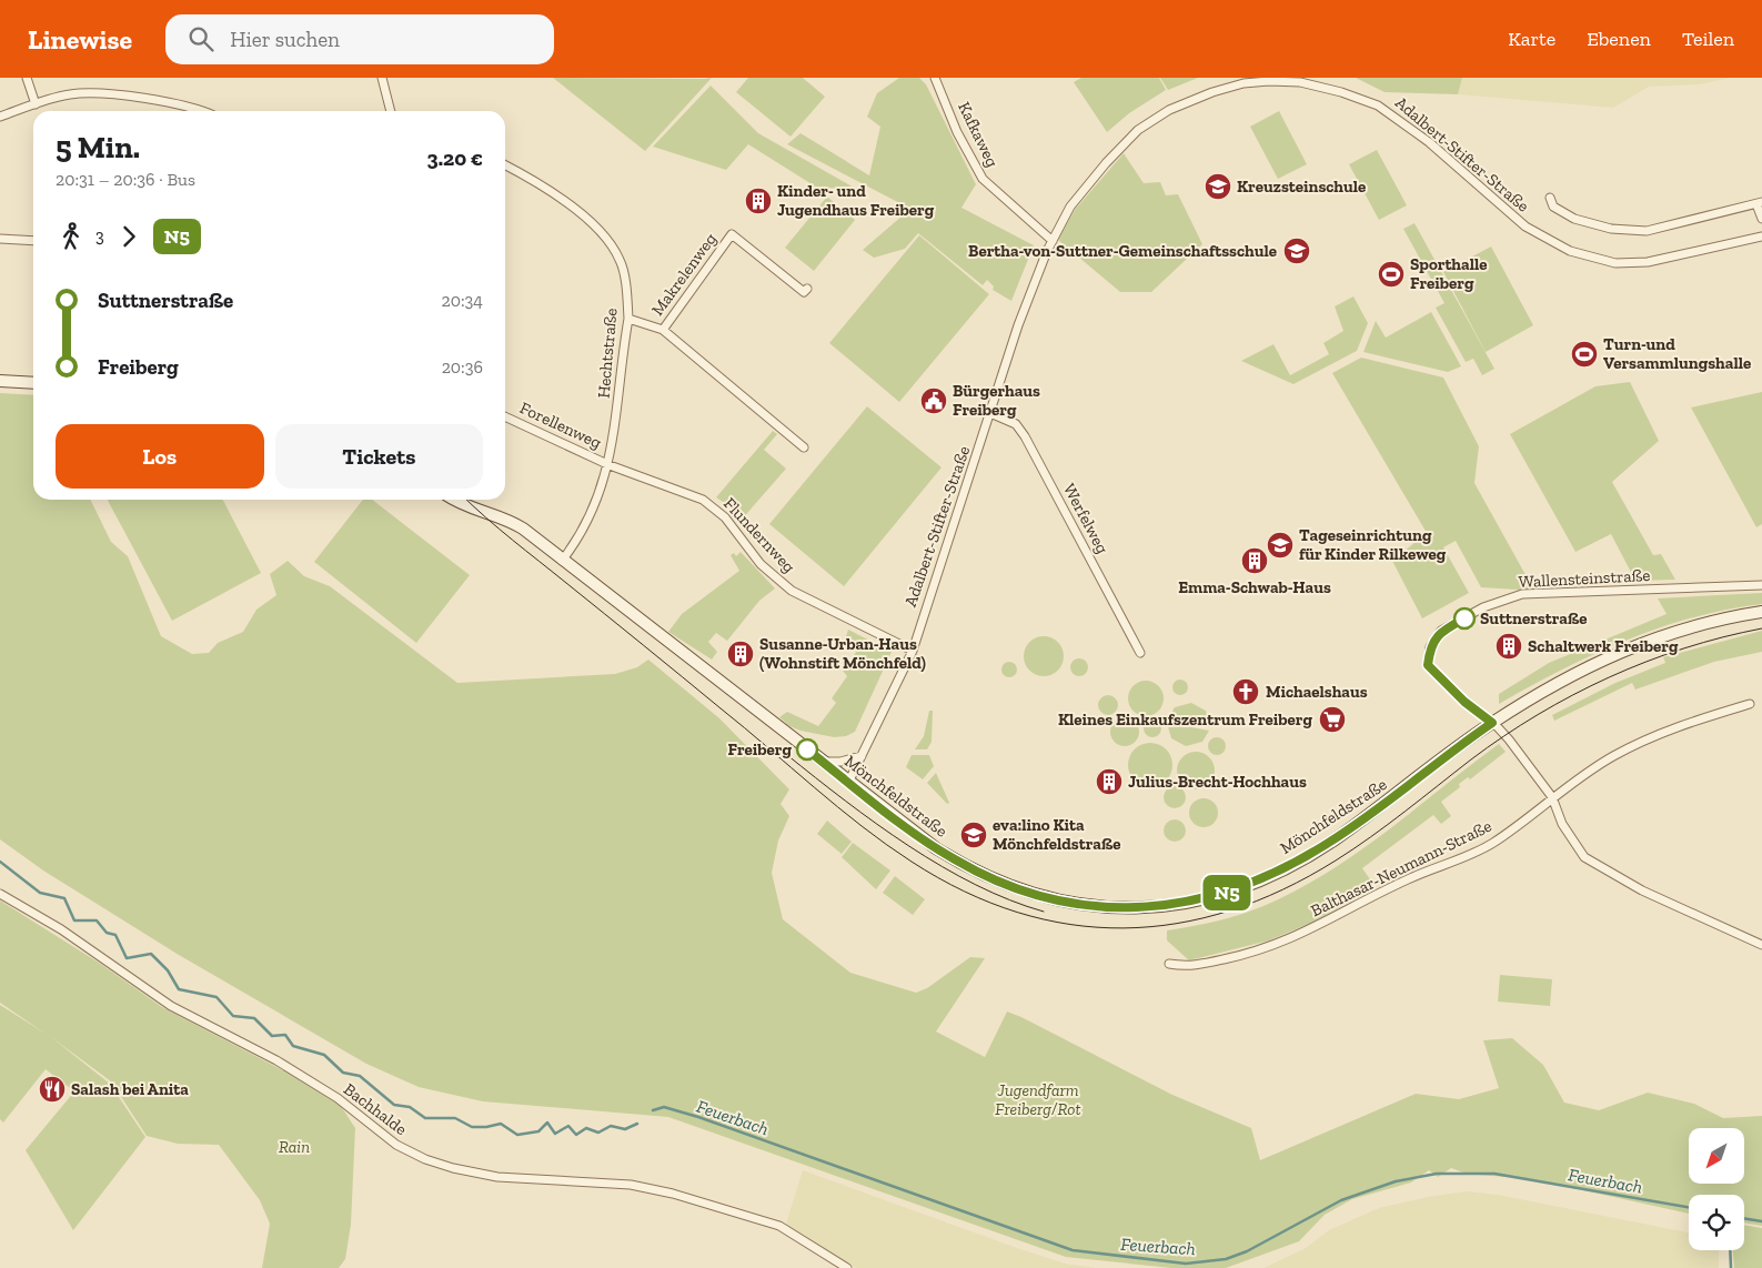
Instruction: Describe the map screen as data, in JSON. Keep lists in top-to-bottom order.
{
  "streets": {
    "main road": ["Mönchfeldstraße"],
    "street": [
      "Kafkaweg",
      "Adalbert-Stifter-Straße",
      "Makrelenweg",
      "Hechtstraße",
      "Forellenweg",
      "Werfelweg",
      "Flundernweg",
      "Wallensteinstraße",
      "Balthasar-Neumann-Straße",
      "Bachhalde"
    ]
  },
  "crossings": [
    ["Kafkaweg", "Adalbert-Stifter-Straße"],
    ["Adalbert-Stifter-Straße", "Werfelweg"],
    ["Adalbert-Stifter-Straße", "Flundernweg"],
    ["Adalbert-Stifter-Straße", "Mönchfeldstraße"],
    ["Makrelenweg", "Hechtstraße"],
    ["Hechtstraße", "Forellenweg"],
    ["Hechtstraße", "Flundernweg"],
    ["Hechtstraße", "Mönchfeldstraße"],
    ["Forellenweg", "Flundernweg"],
    ["Wallensteinstraße", "Mönchfeldstraße"]
  ],
  "water": ["Feuerbach"],
  "parks": ["Jugendfarm Freiberg/Rot", "Rain"],
  "places": {
    "school or university": [
      "Kreuzsteinschule",
      "Bertha-von-Suttner-Gemeinschaftsschule",
      "Tageseinrichtung für Kinder Rilkeweg",
      "eva:lino Kita Mönchfeldstraße"
    ],
    "building": [
      "Kinder- und Jugendhaus Freiberg",
      "Emma-Schwab-Haus",
      "Schaltwerk Freiberg",
      "Susanne-Urban-Haus (Wohnstift Mönchfeld)",
      "Julius-Brecht-Hochhaus"
    ],
    "sports": ["Sporthalle Freiberg", "Turn-und Versammlungshalle"],
    "public building": ["Bürgerhaus Freiberg"],
    "other": ["Suttnerstraße", "Freiberg"],
    "church": ["Michaelshaus"],
    "supermarket": ["Kleines Einkaufszentrum Freiberg"],
    "restaurant": ["Salash bei Anita"]
  },
  "lines": ["bus line N5"],
  "north": "bottom left",
  "page": {
    "header": "Linewise",
    "search": "Hier suchen",
    "nav": ["Karte", "Ebenen", "Teilen"],
    "on_map": "N5",
    "heading": ["5 Min.", "20:31 – 20:36 · Bus", "3.20 €"],
    "legs": ["3", "N5"],
    "list": [
      {
        "name": "Suttnerstraße",
        "value": "20:34"
      },
      {
        "name": "Freiberg",
        "value": "20:36"
      }
    ],
    "buttons": ["Los", "Tickets"]
  }
}
